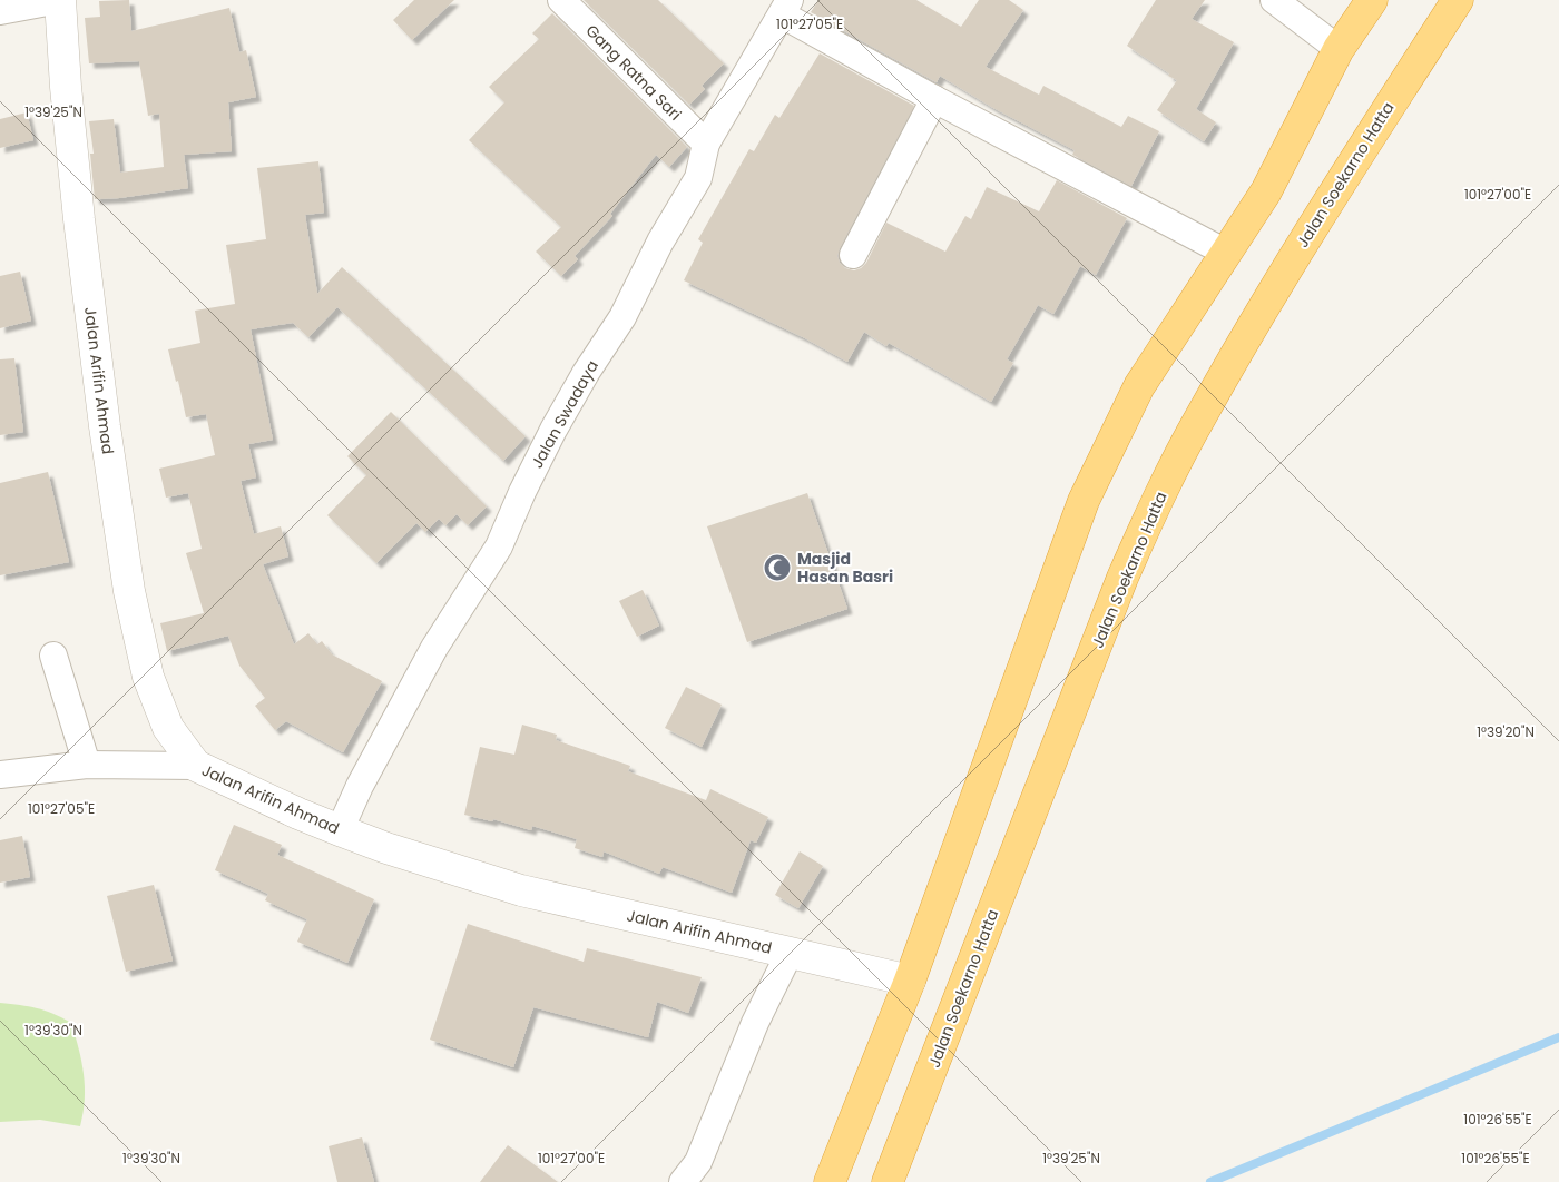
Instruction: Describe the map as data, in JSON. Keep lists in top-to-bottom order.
{
  "streets": {
    "highway": ["Jalan Soekarno Hatta"],
    "street": ["Gang Ratna Sari", "Jalan Arifin Ahmad", "Jalan Swadaya"]
  },
  "crossings": [
    ["Gang Ratna Sari", "Jalan Swadaya"],
    ["Jalan Arifin Ahmad", "Jalan Swadaya"]
  ],
  "places": {
    "mosque": ["Masjid Hasan Basri"]
  },
  "coordinates": [
    "101°27'05\"E",
    "1°39'25\"N",
    "101°27'00\"E",
    "1°39'20\"N",
    "1°39'30\"N",
    "101°26'55\"E"
  ]
}
